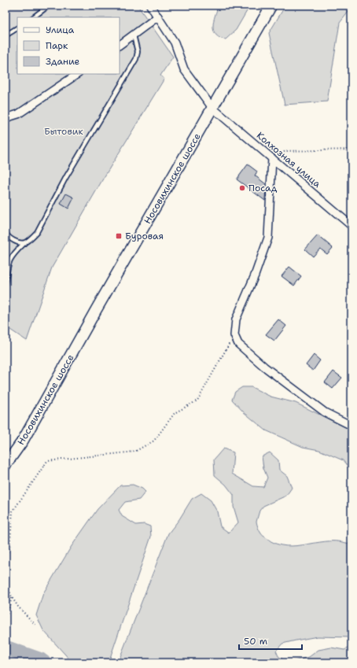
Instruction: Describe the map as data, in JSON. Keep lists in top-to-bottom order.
{
  "streets": {
    "main road": ["Носовихинское шоссе"],
    "street": ["Колхозная улица"]
  },
  "crossings": [
    ["Колхозная улица", "Носовихинское шоссе"]
  ],
  "parks": ["Бытовик"],
  "places": {
    "other": ["Посад"],
    "transit": ["Буровая"]
  },
  "legend": ["Улица", "Парк", "Здание"],
  "scale_bar": "50 m"
}
